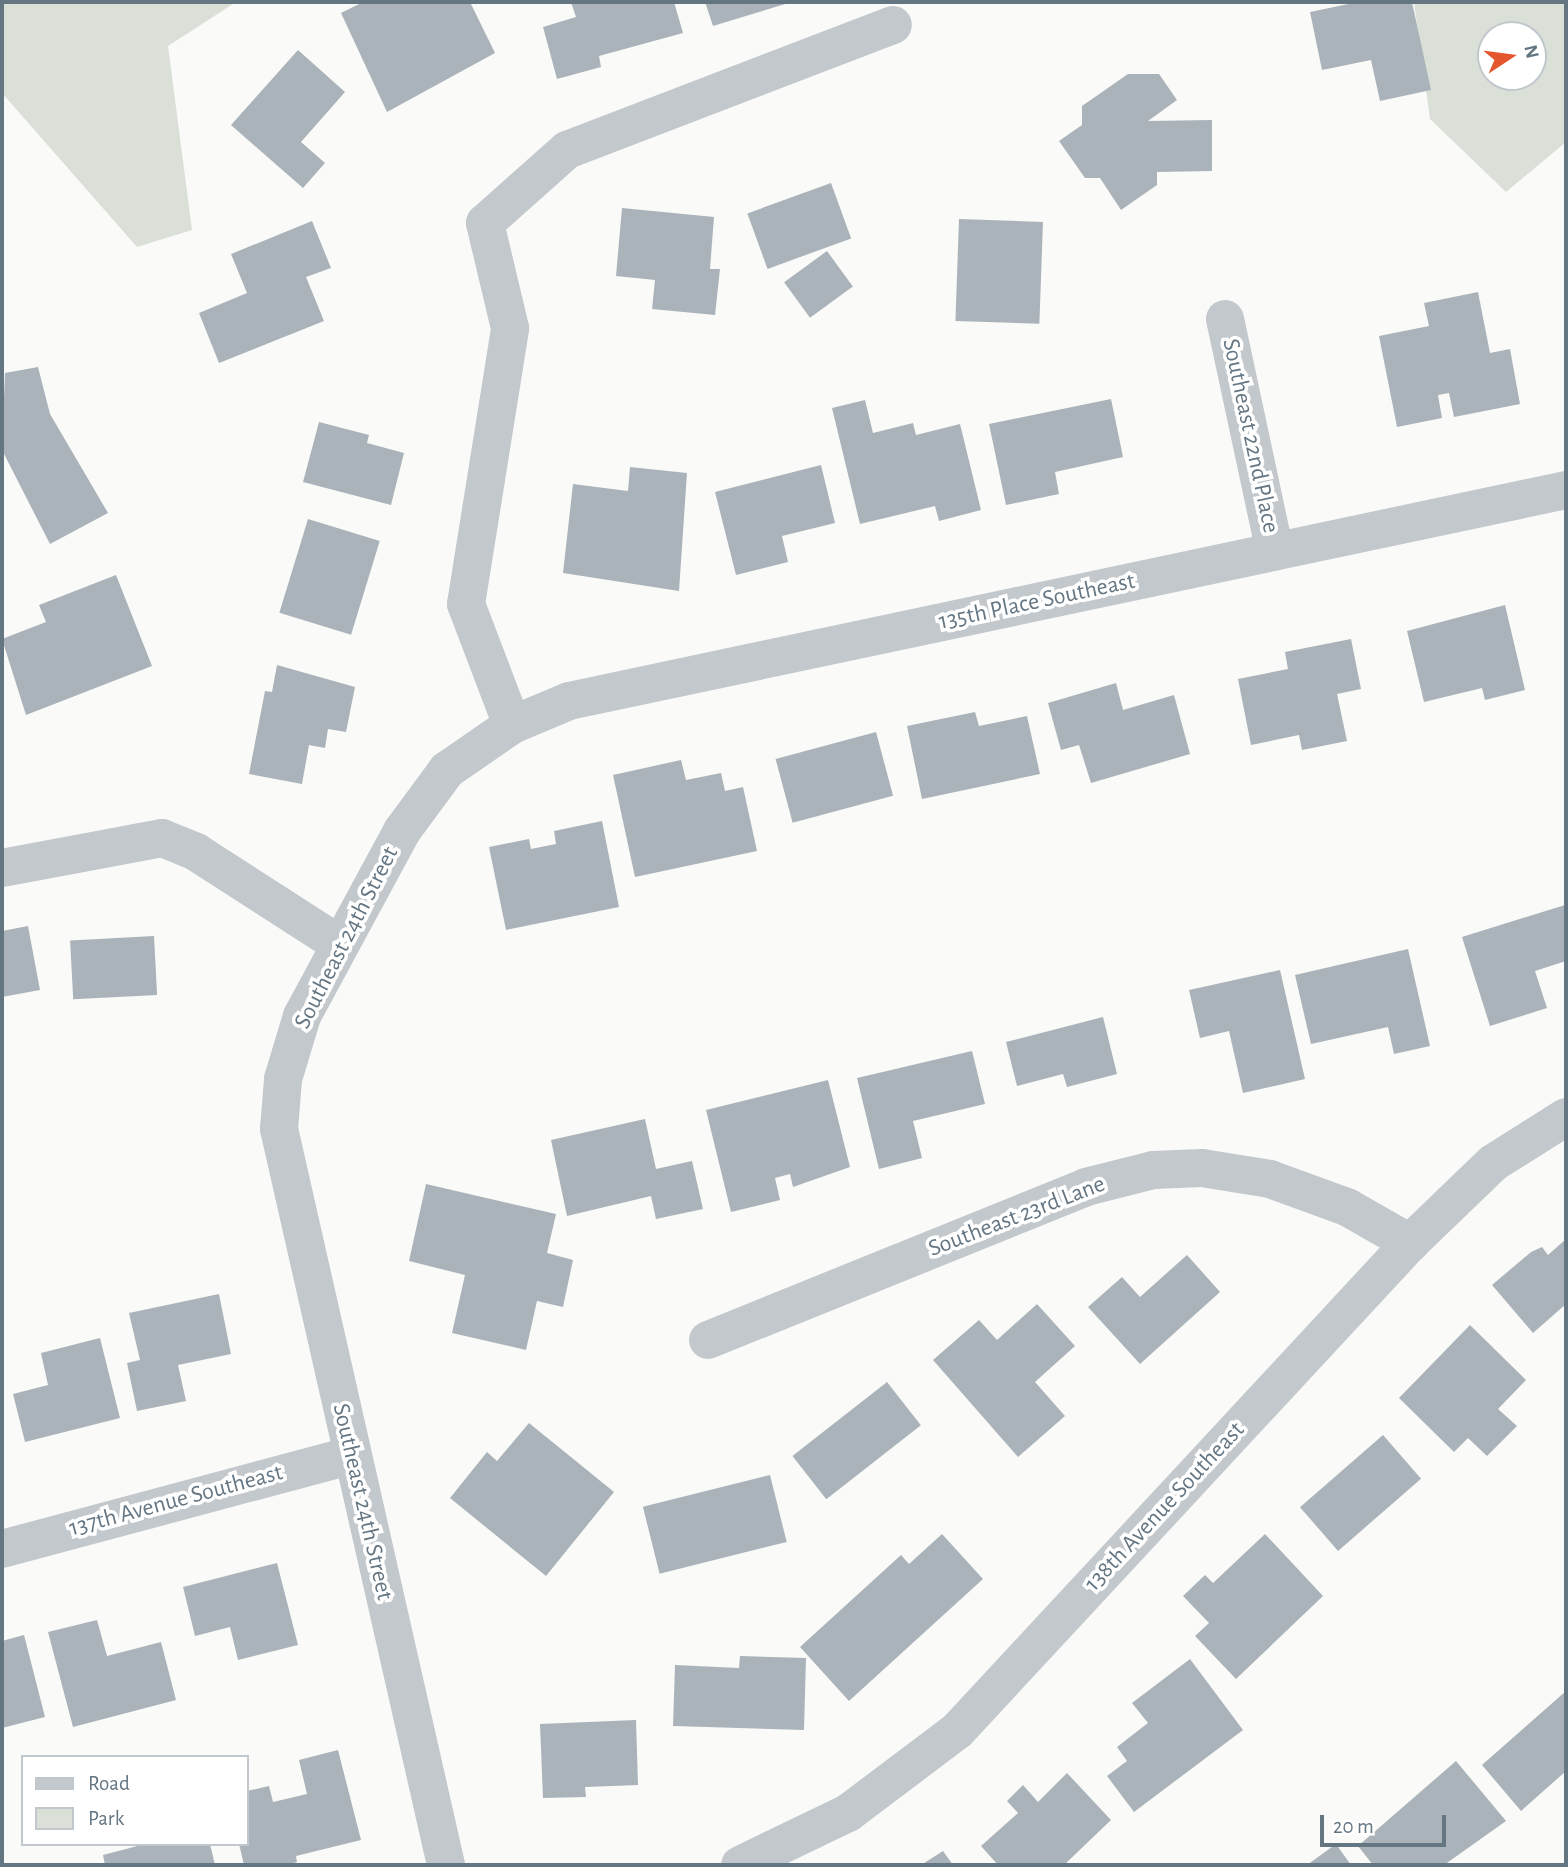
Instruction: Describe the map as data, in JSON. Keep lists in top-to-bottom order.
{
  "streets": {
    "street": [
      "Southeast 22nd Place",
      "135th Place Southeast",
      "Southeast 24th Street",
      "Southeast 23rd Lane",
      "137th Avenue Southeast",
      "138th Avenue Southeast"
    ]
  },
  "crossings": [
    ["Southeast 22nd Place", "135th Place Southeast"],
    ["135th Place Southeast", "Southeast 24th Street"],
    ["Southeast 24th Street", "137th Avenue Southeast"],
    ["Southeast 23rd Lane", "138th Avenue Southeast"]
  ],
  "legend": ["Road", "Park"],
  "scale_bar": "20 m",
  "north": "right"
}
